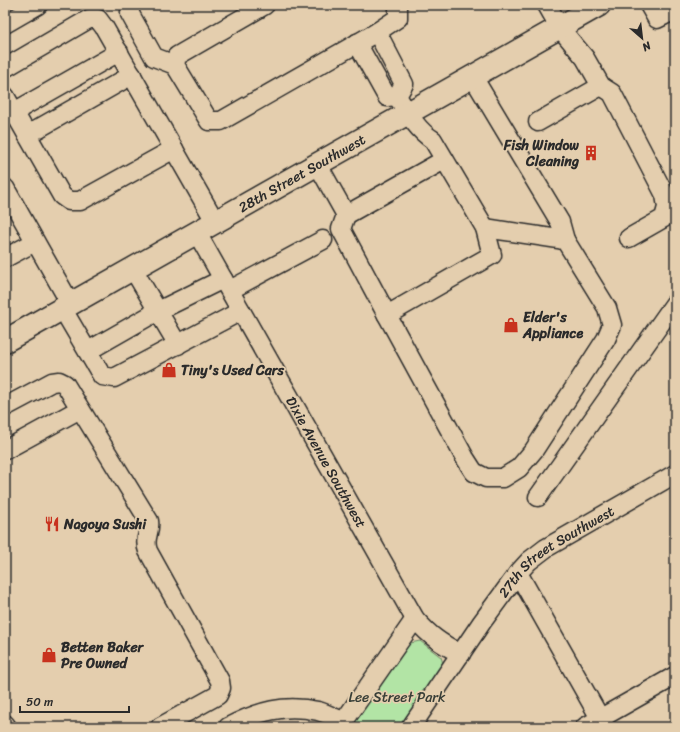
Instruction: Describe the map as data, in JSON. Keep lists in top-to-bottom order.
{
  "streets": {
    "main road": ["28th Street Southwest"],
    "street": ["Dixie Avenue Southwest", "27th Street Southwest"]
  },
  "crossings": [
    ["28th Street Southwest", "Dixie Avenue Southwest"],
    ["Dixie Avenue Southwest", "27th Street Southwest"]
  ],
  "parks": ["Lee Street Park"],
  "places": {
    "building": ["Fish Window Cleaning"],
    "shop": ["Elder's Appliance", "Tiny's Used Cars", "Betten Baker Pre Owned"],
    "restaurant": ["Nagoya Sushi"]
  },
  "scale_bar": "50 m",
  "north": "bottom right"
}
